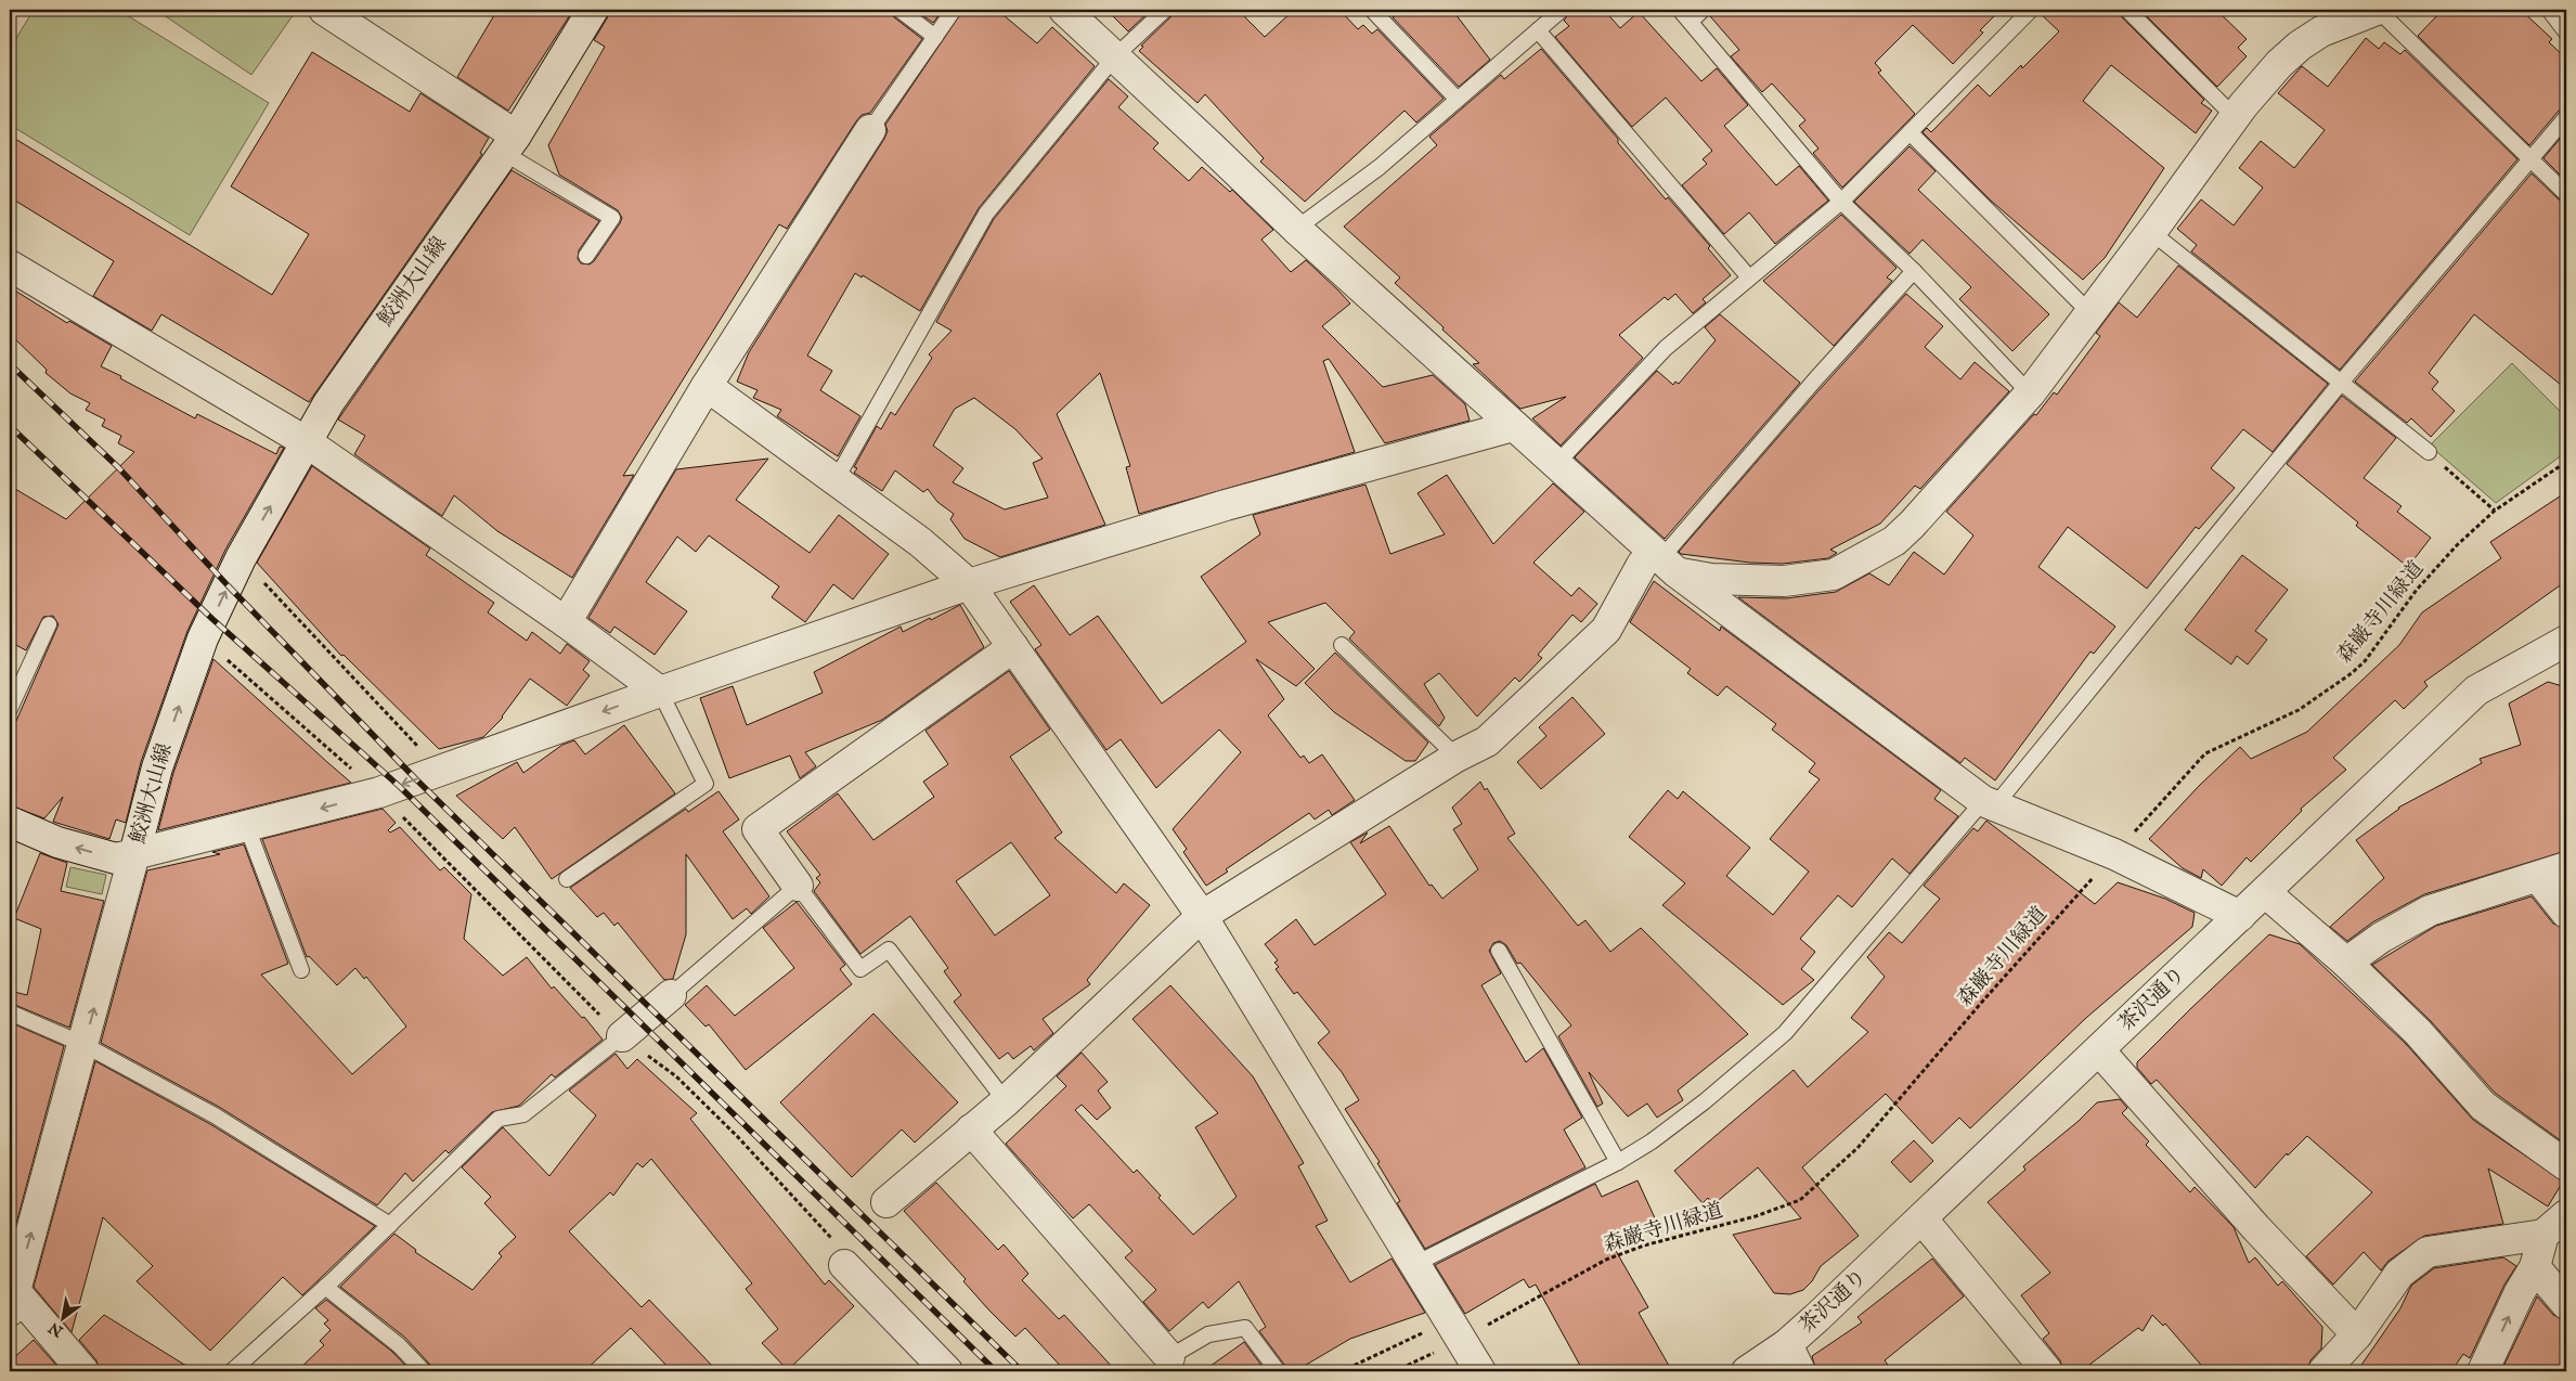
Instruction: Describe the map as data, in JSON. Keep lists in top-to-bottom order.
{
  "streets": {
    "street": ["鮫洲大山線", "茶沢通り"],
    "path": ["森巌寺川緑道"]
  },
  "north": "bottom left"
}
